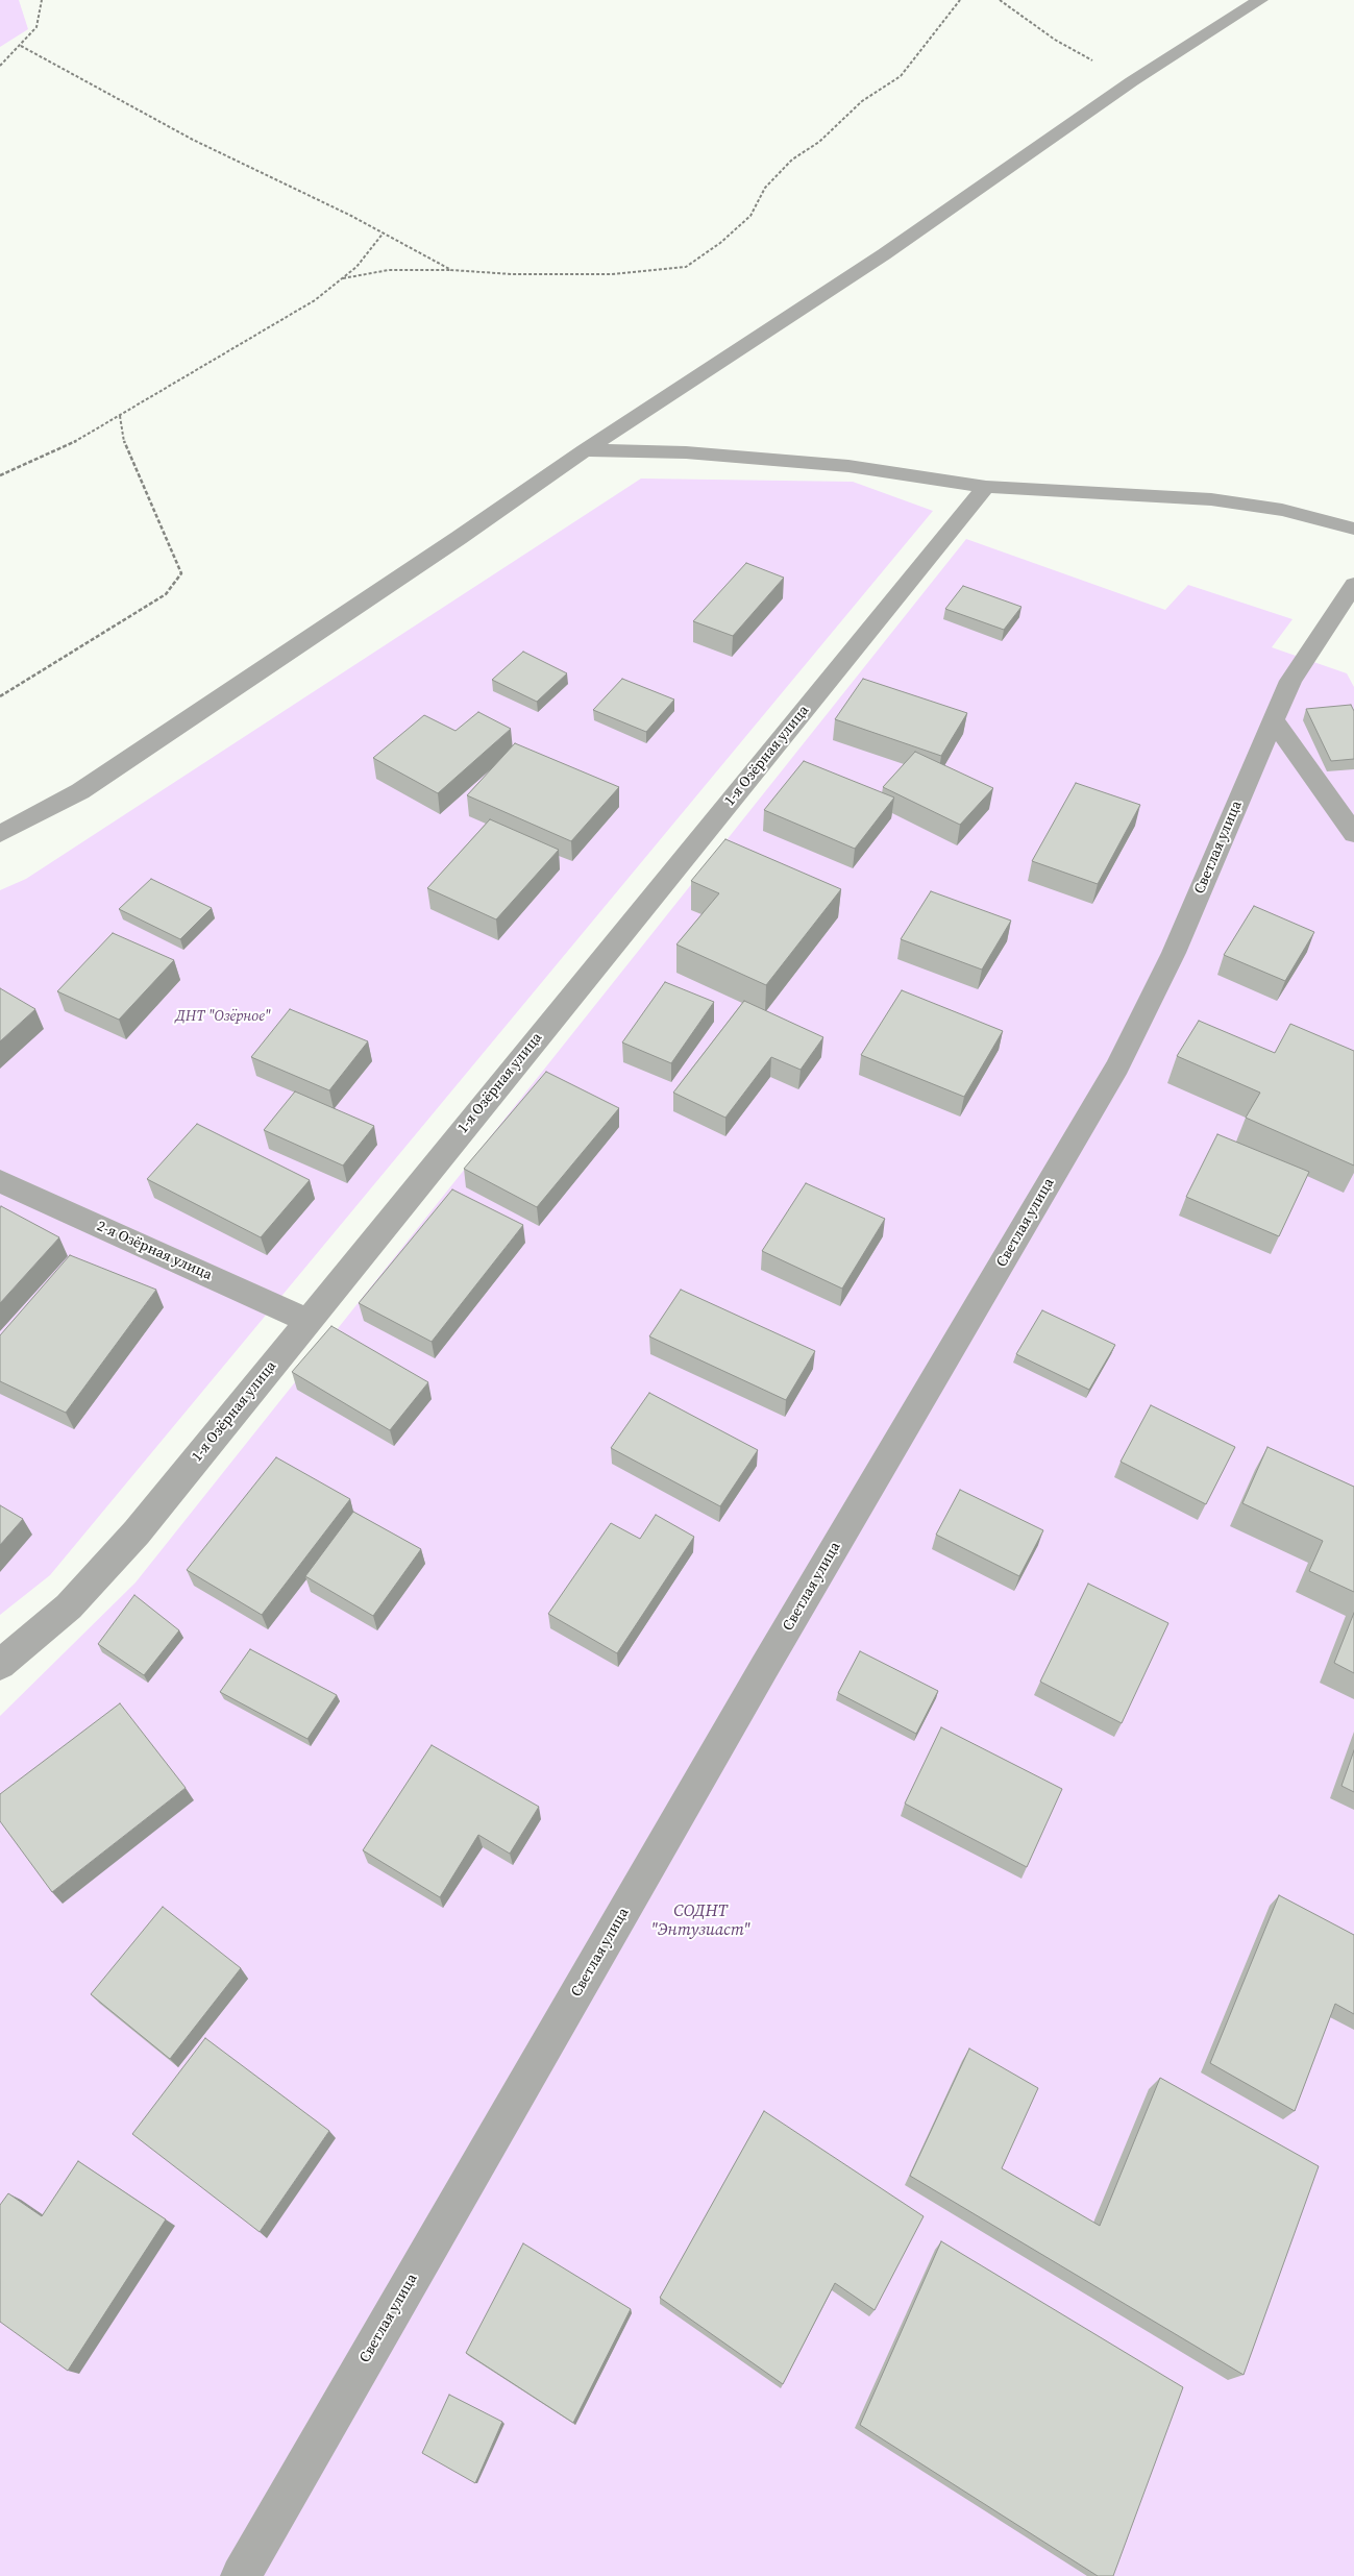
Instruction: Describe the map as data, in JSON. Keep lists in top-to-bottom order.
{
  "streets": {
    "street": ["1-я Озёрная улица", "Светлая улица", "2-я Озёрная улица"]
  },
  "crossings": [
    ["1-я Озёрная улица", "2-я Озёрная улица"]
  ],
  "parks": ["ДНТ \"Озёрное\"", "СОДНТ \"Энтузиаст\""]
}
